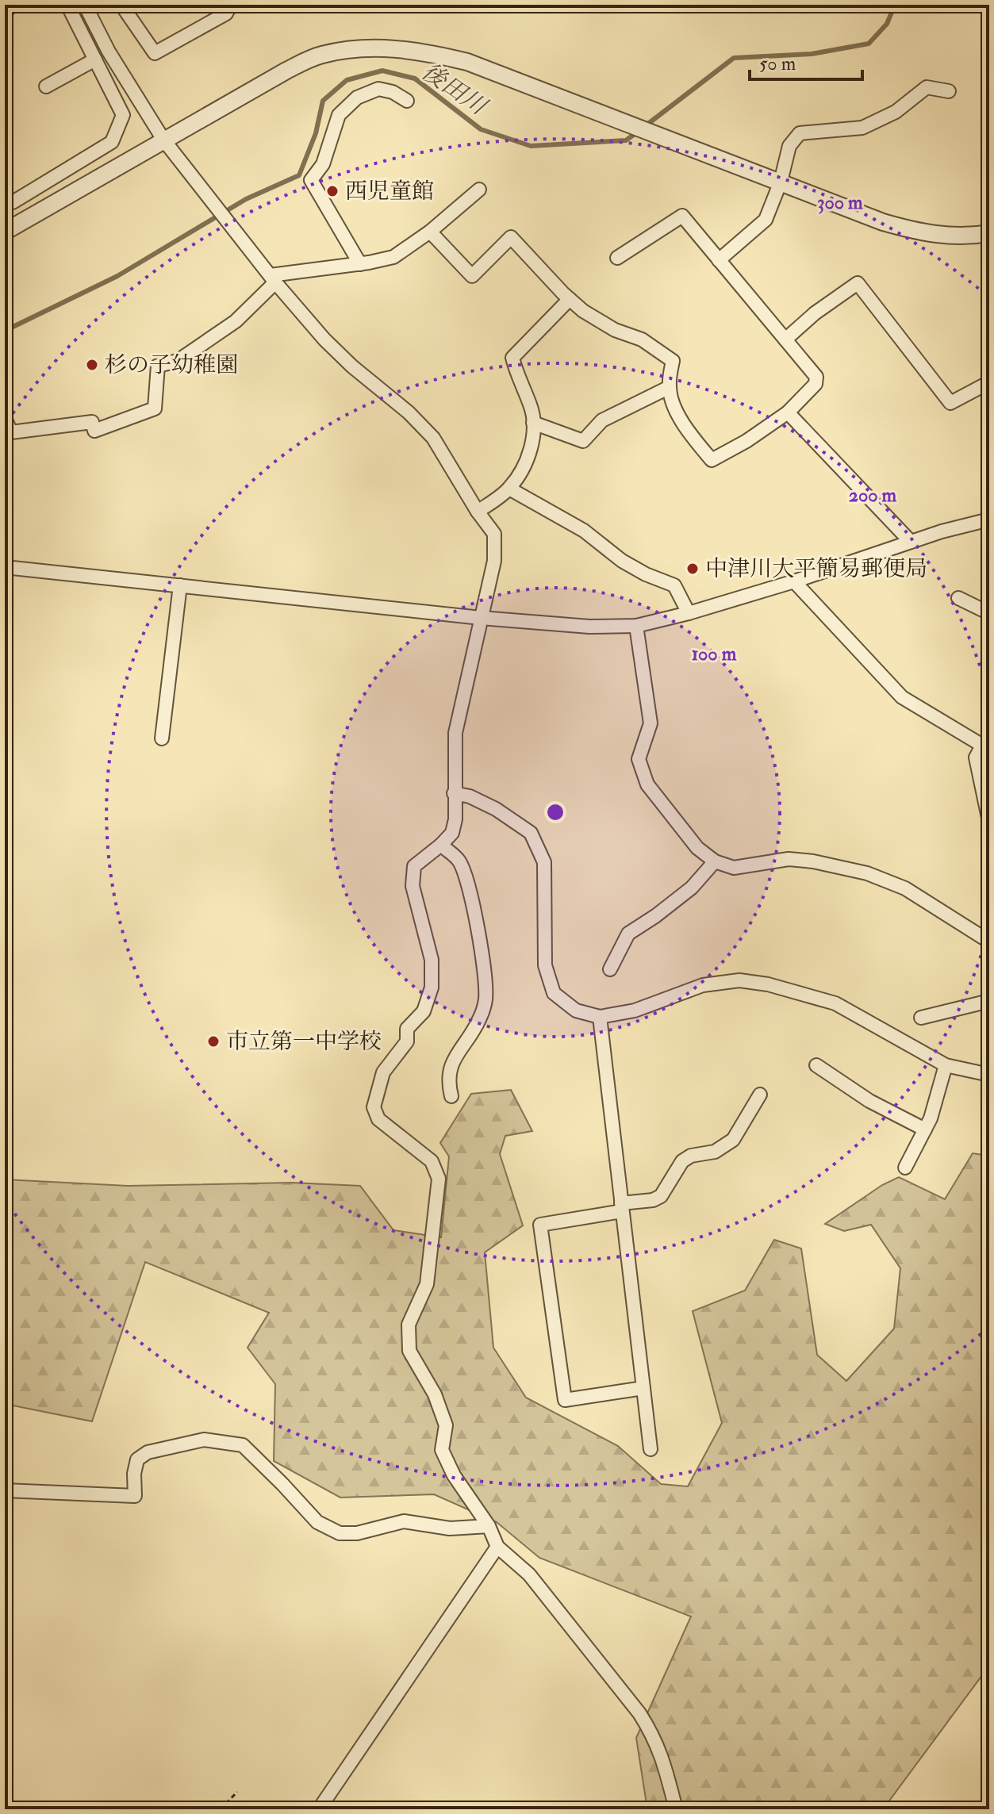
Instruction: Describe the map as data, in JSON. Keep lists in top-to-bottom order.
{
  "water": ["後田川"],
  "places": [
    "西児童館",
    "杉の子幼稚園",
    "中津川大平簡易郵便局",
    "市立第一中学校"
  ],
  "scale_bar": "50 m",
  "rings": ["300 m", "200 m", "100 m"]
}
